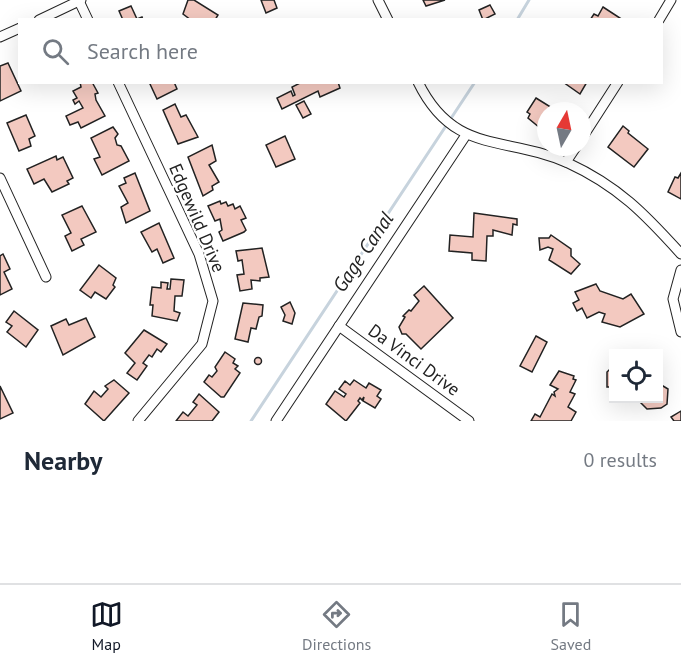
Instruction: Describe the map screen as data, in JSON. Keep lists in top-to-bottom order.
{
  "streets": {
    "street": ["Edgewild Drive", "Da Vinci Drive"]
  },
  "water": ["Gage Canal"],
  "north": "top",
  "page": {
    "search": "Search here",
    "heading": ["Nearby", "0 results"],
    "nav": ["Map", "Directions", "Saved"]
  }
}
